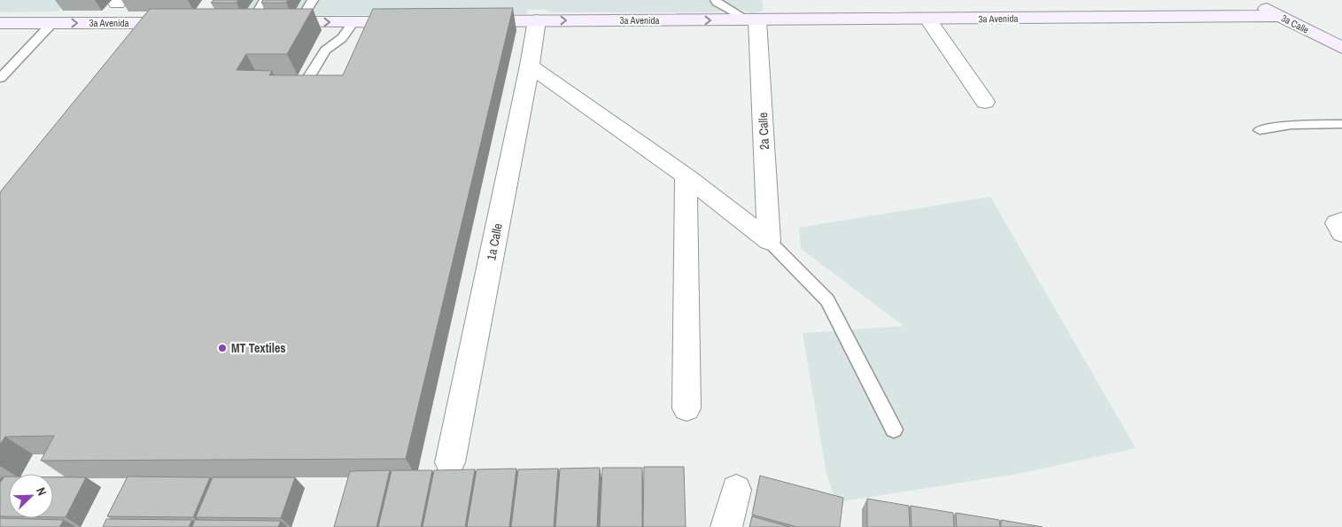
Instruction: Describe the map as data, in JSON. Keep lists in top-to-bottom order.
{
  "streets": {
    "street": [
      "3a Avenida",
      "3a Calle",
      "2a Calle",
      "1a Calle"
    ]
  },
  "crossings": [
    ["3a Avenida", "3a Calle"],
    ["3a Avenida", "2a Calle"],
    ["3a Avenida", "1a Calle"]
  ],
  "one_way": ["3a Avenida"],
  "places": ["MT Textiles"],
  "north": "top right"
}
